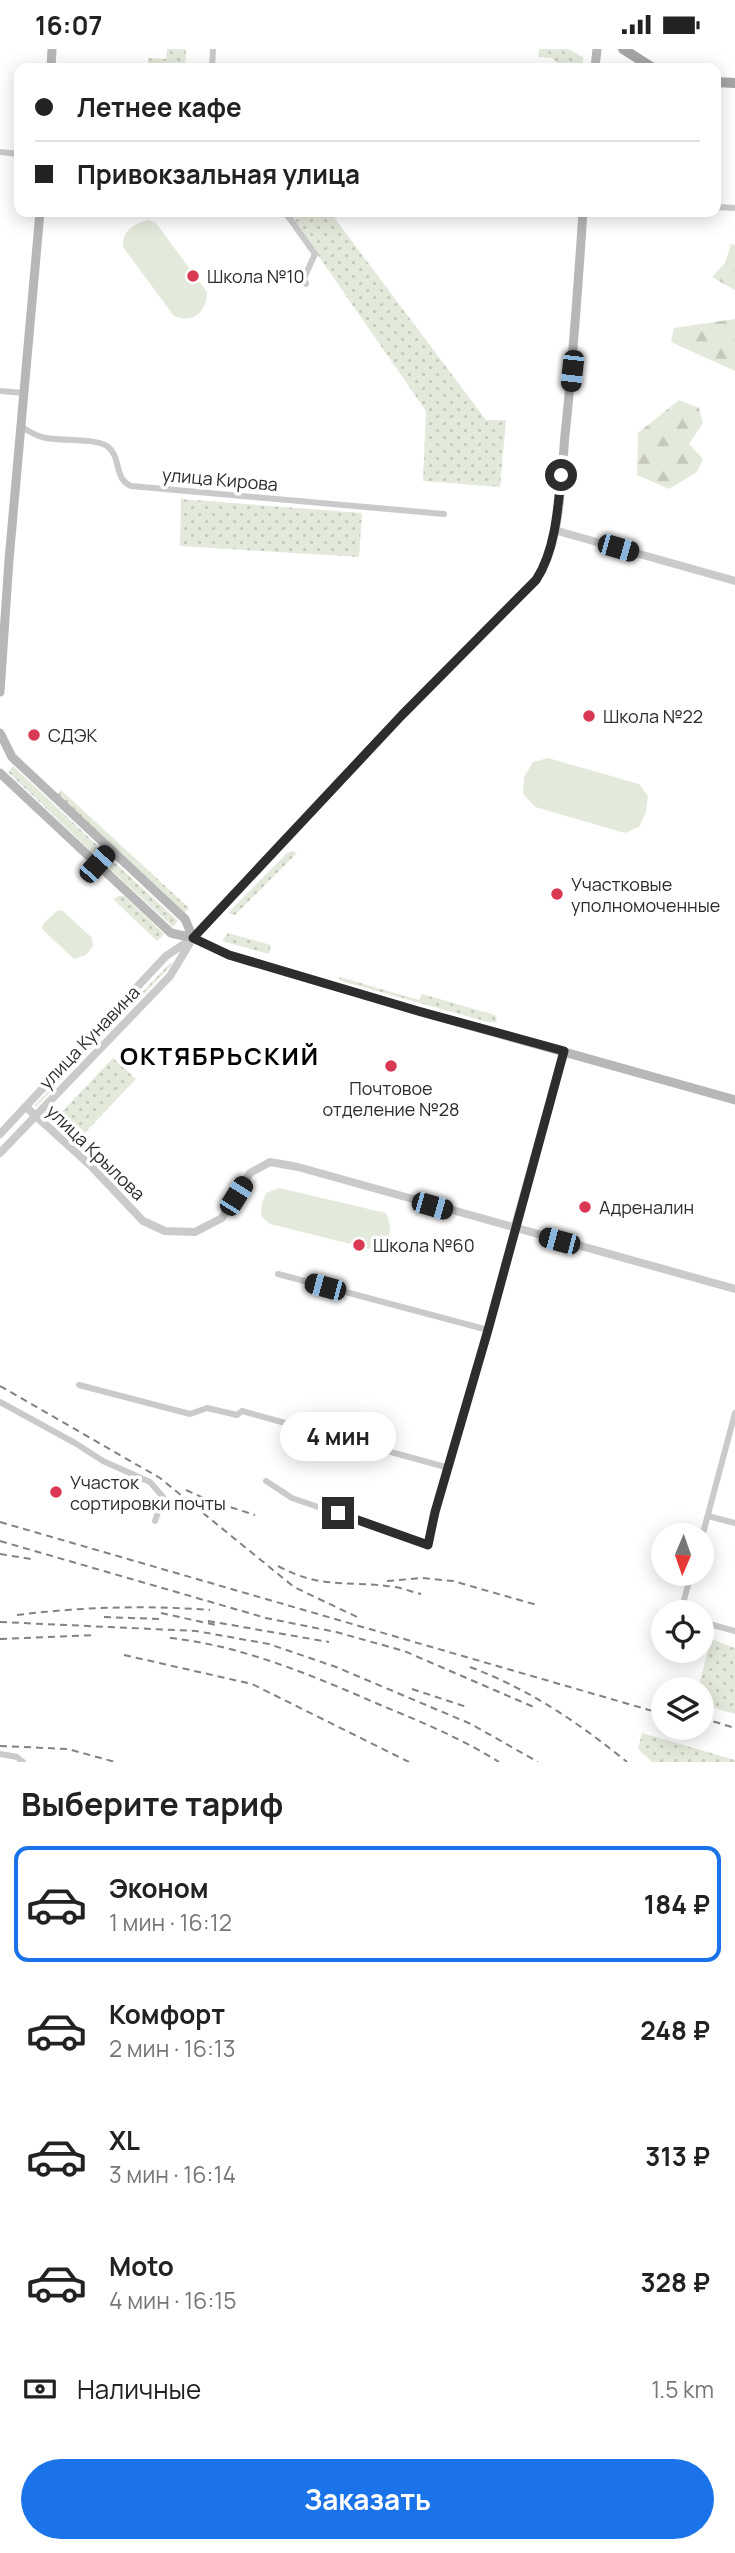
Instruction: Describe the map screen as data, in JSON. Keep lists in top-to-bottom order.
{
  "streets": {
    "main road": ["улица Кунавина"],
    "street": ["улица Кирова", "улица Крылова"]
  },
  "crossings": [
    ["улица Кунавина", "улица Крылова"]
  ],
  "districts": ["ОКТЯБРЬСКИЙ"],
  "places": [
    "Школа №10",
    "Школа №22",
    "СДЭК",
    "Участковые уполномоченные",
    "Почтовое отделение №28",
    "Адреналин",
    "Школа №60",
    "Участок сортировки почты"
  ],
  "north": "bottom",
  "page": {
    "status": "16:07",
    "banner": ["Летнее кафе", "Привокзальная улица"],
    "bubble": "4 мин",
    "heading": "Выберите тариф",
    "list": [
      {
        "name": "Эконом",
        "note": "1 мин · 16:12",
        "value": "184 ₽"
      },
      {
        "name": "Комфорт",
        "note": "2 мин · 16:13",
        "value": "248 ₽"
      },
      {
        "name": "XL",
        "note": "3 мин · 16:14",
        "value": "313 ₽"
      },
      {
        "name": "Moto",
        "note": "4 мин · 16:15",
        "value": "328 ₽"
      }
    ],
    "pay": ["Наличные", "1.5 km"],
    "buttons": "Заказать"
  }
}
